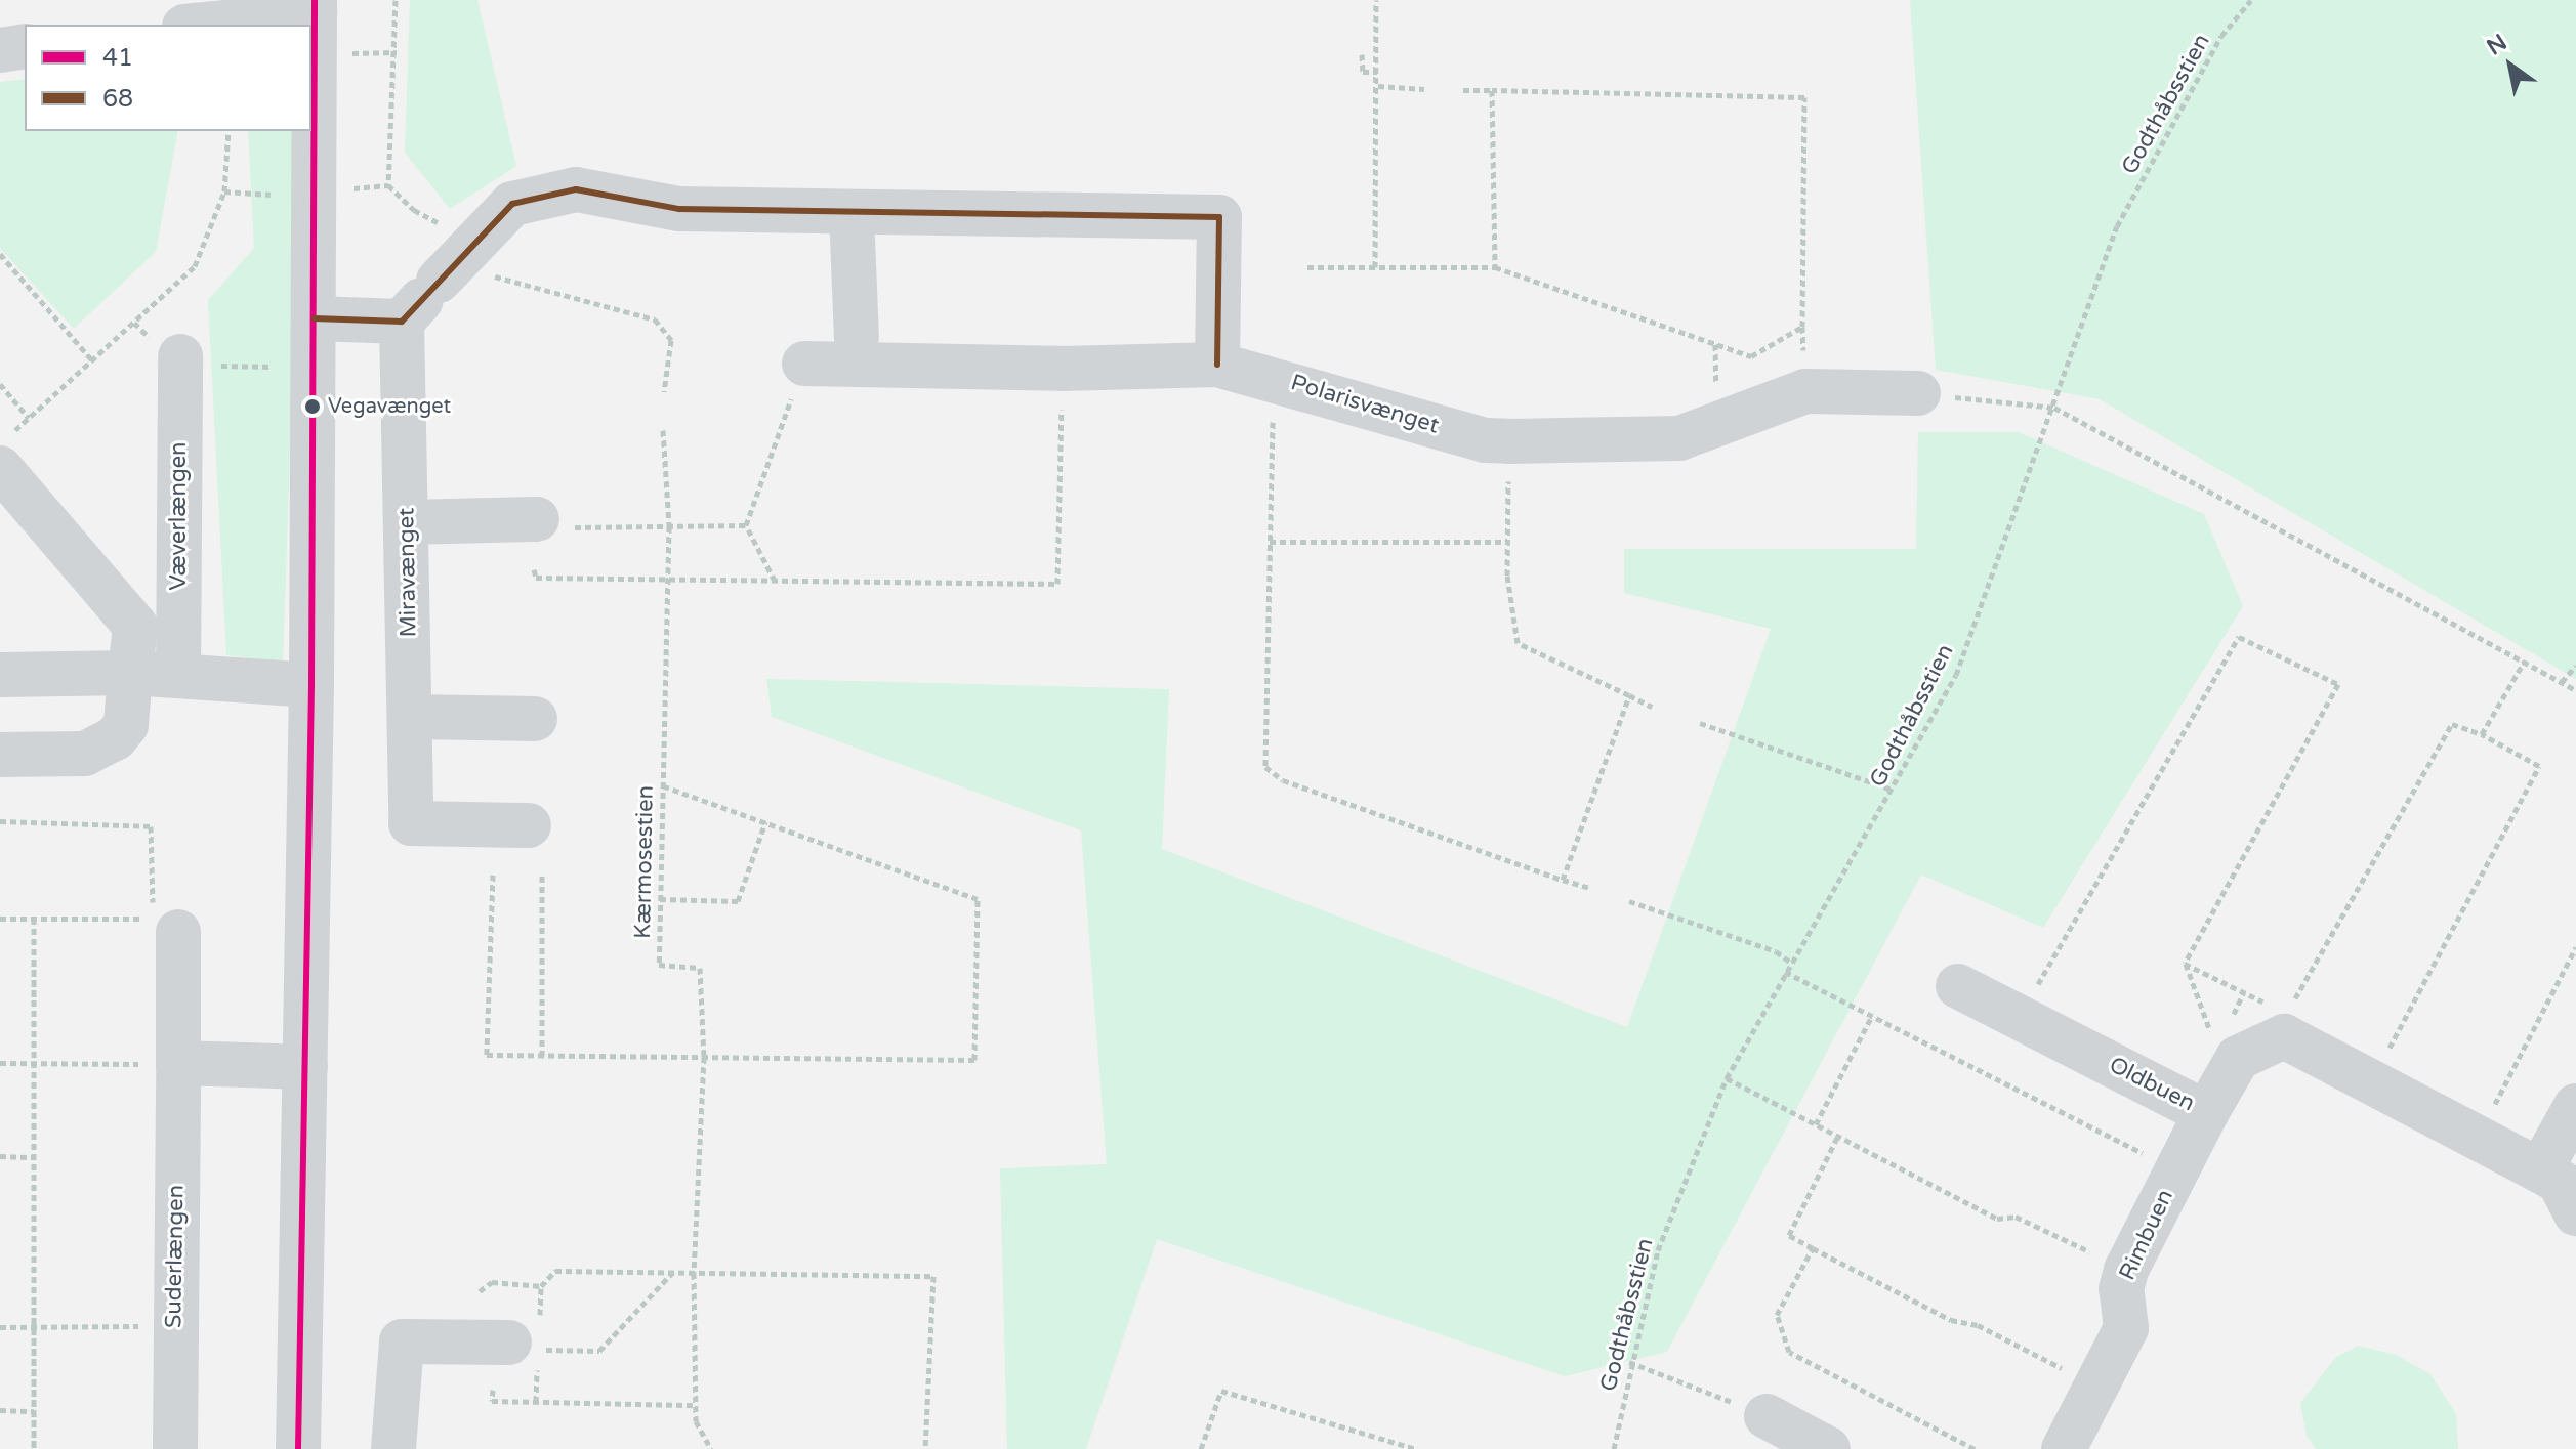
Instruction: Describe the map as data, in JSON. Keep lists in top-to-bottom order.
{
  "streets": {
    "street": [
      "Polarisvænget",
      "Væverlængen",
      "Miravænget",
      "Oldbuen",
      "Rimbuen",
      "Suderlængen"
    ],
    "path": ["Godthåbsstien", "Kærmosestien"]
  },
  "crossings": [
    ["Oldbuen", "Rimbuen"]
  ],
  "places": ["Vegavænget"],
  "lines": ["transit line 41", "transit line 68"],
  "legend": ["41", "68"],
  "north": "top left"
}
